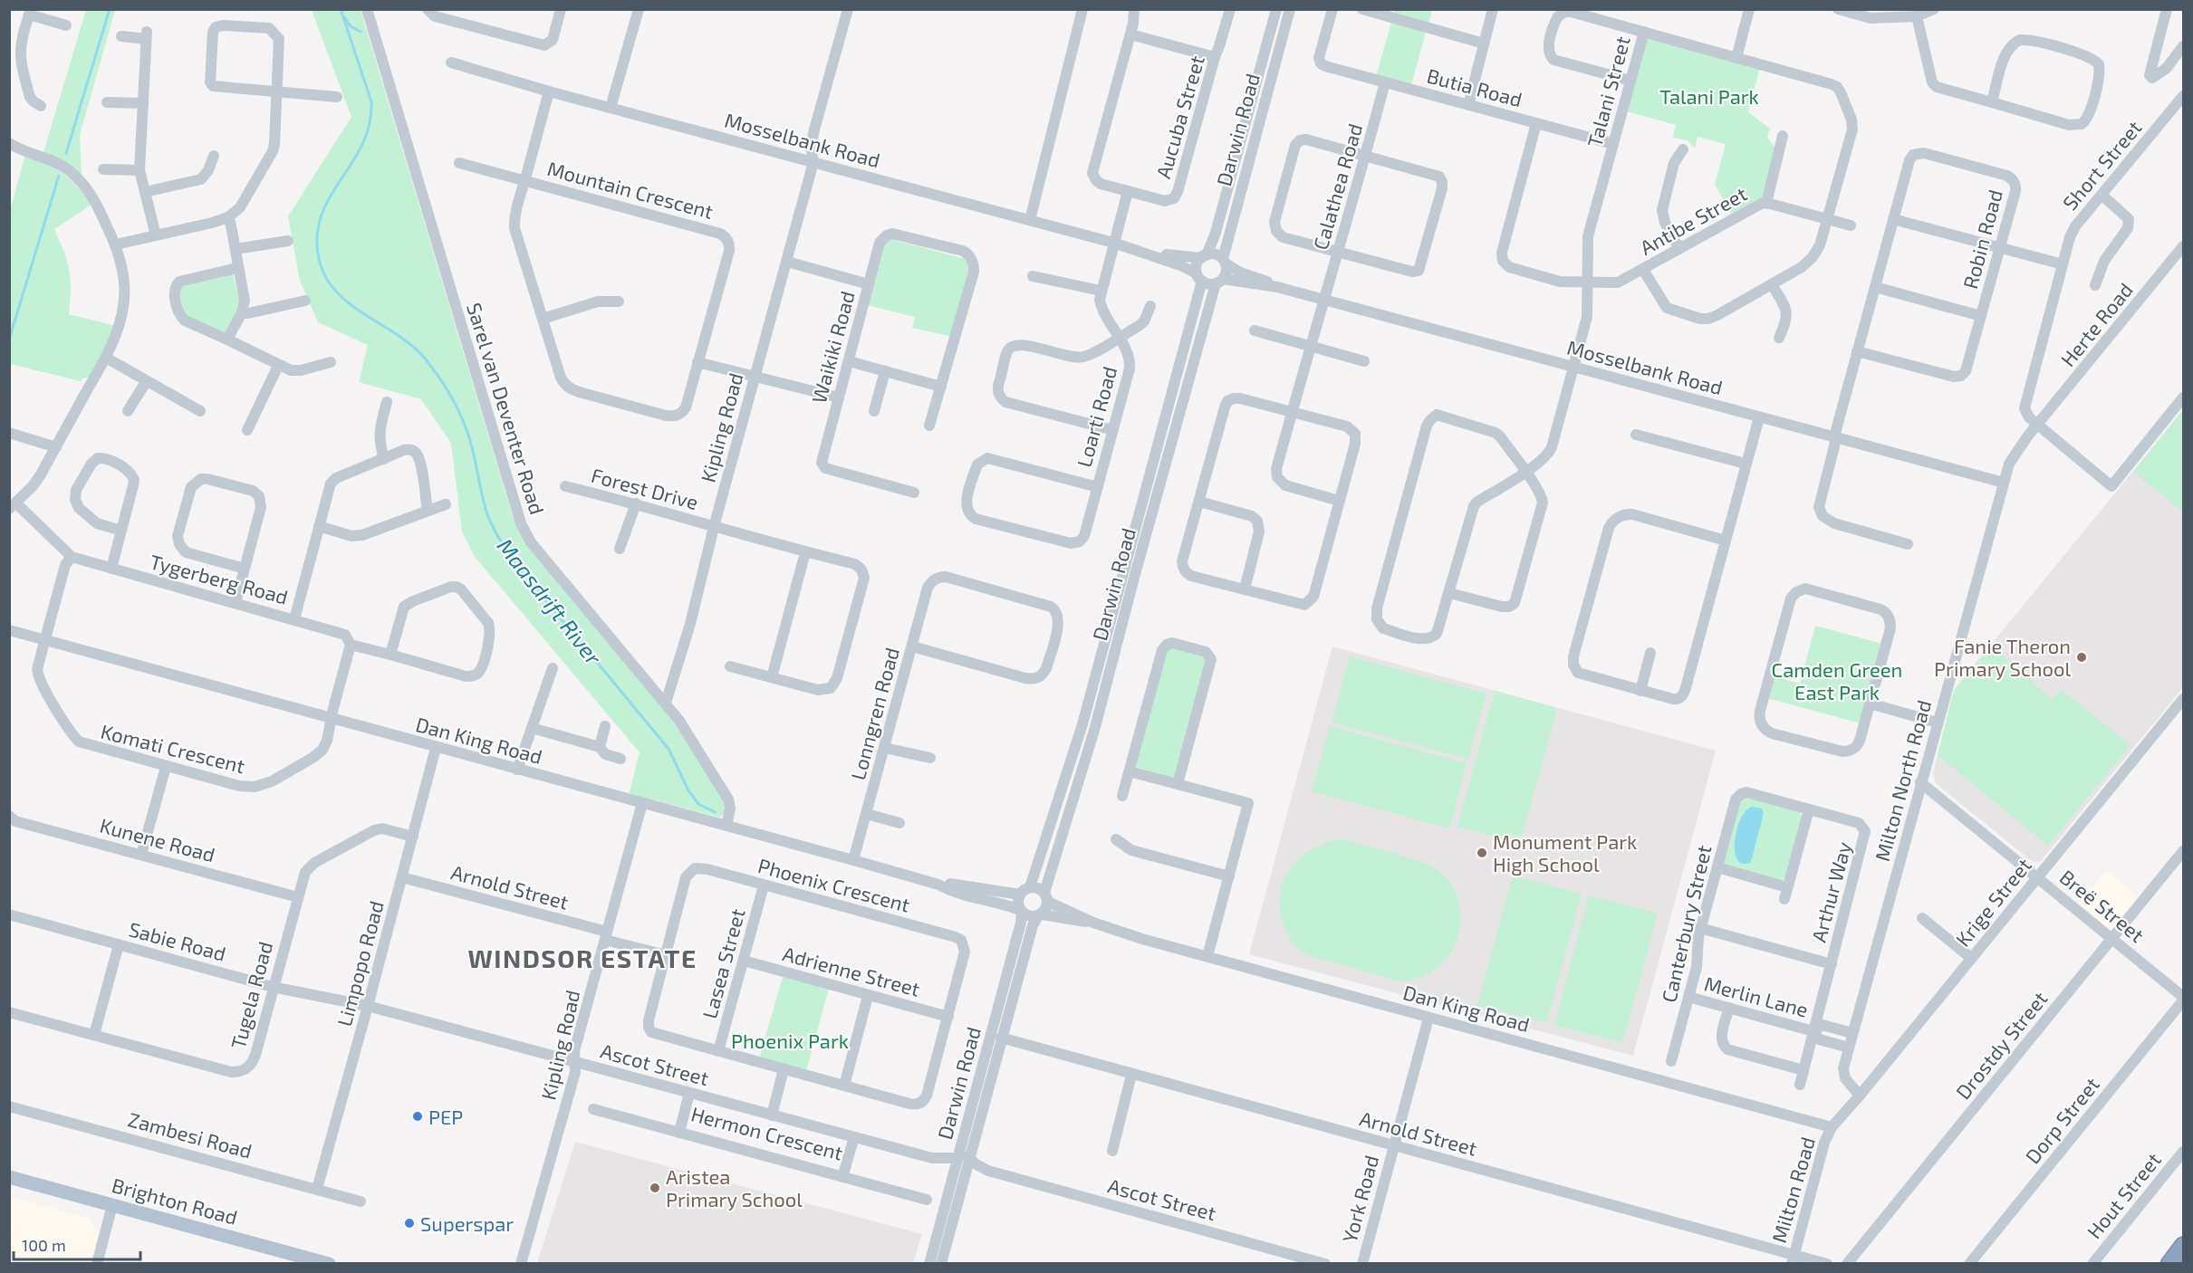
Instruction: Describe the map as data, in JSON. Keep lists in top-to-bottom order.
{
  "streets": {
    "main road": ["Brighton Road"],
    "street": [
      "Butia Road",
      "Talani Street",
      "Aucuba Street",
      "Darwin Road",
      "Mosselbank Road",
      "Short Street",
      "Calathea Road",
      "Mountain Crescent",
      "Antibe Street",
      "Robin Road",
      "Herte Road",
      "Waikiki Road",
      "Sarel van Deventer Road",
      "Loarti Road",
      "Kipling Road",
      "Forest Drive",
      "Tygerberg Road",
      "Lonngren Road",
      "Dan King Road",
      "Komati Crescent",
      "Milton North Road",
      "Kunene Road",
      "Phoenix Crescent",
      "Arnold Street",
      "Arthur Way",
      "Krige Street",
      "Breë Street",
      "Canterbury Street",
      "Sabie Road",
      "Limpopo Road",
      "Lasea Street",
      "Adrienne Street",
      "Tugela Road",
      "Merlin Lane",
      "Drostdy Street",
      "Ascot Street",
      "Dorp Street",
      "Hermon Crescent",
      "Zambesi Road",
      "Milton Road",
      "Hout Street",
      "York Road"
    ]
  },
  "crossings": [
    ["Butia Road", "Talani Street"],
    ["Butia Road", "Calathea Road"],
    ["Butia Road", "Antibe Street"],
    ["Talani Street", "Mosselbank Road"],
    ["Talani Street", "Antibe Street"],
    ["Aucuba Street", "Mosselbank Road"],
    ["Aucuba Street", "Loarti Road"],
    ["Darwin Road", "Mosselbank Road"],
    ["Darwin Road", "Dan King Road"],
    ["Darwin Road", "Arnold Street"],
    ["Darwin Road", "Ascot Street"],
    ["Mosselbank Road", "Calathea Road"],
    ["Mosselbank Road", "Mountain Crescent"],
    ["Mosselbank Road", "Robin Road"],
    ["Mosselbank Road", "Loarti Road"],
    ["Mosselbank Road", "Kipling Road"],
    ["Mosselbank Road", "Milton North Road"],
    ["Herte Road", "Milton North Road"],
    ["Waikiki Road", "Kipling Road"],
    ["Sarel van Deventer Road", "Kipling Road"],
    ["Sarel van Deventer Road", "Dan King Road"],
    ["Kipling Road", "Forest Drive"],
    ["Kipling Road", "Dan King Road"],
    ["Kipling Road", "Arnold Street"],
    ["Kipling Road", "Ascot Street"],
    ["Tygerberg Road", "Komati Crescent"],
    ["Lonngren Road", "Dan King Road"],
    ["Dan King Road", "Komati Crescent"],
    ["Dan King Road", "Krige Street"],
    ["Dan King Road", "Limpopo Road"],
    ["Dan King Road", "Milton Road"],
    ["Dan King Road", "York Road"],
    ["Milton North Road", "Krige Street"],
    ["Milton North Road", "Breë Street"],
    ["Milton North Road", "Merlin Lane"],
    ["Kunene Road", "Tugela Road"],
    ["Phoenix Crescent", "Arnold Street"],
    ["Phoenix Crescent", "Lasea Street"],
    ["Phoenix Crescent", "Adrienne Street"],
    ["Arnold Street", "Limpopo Road"],
    ["Arnold Street", "Milton Road"],
    ["Arnold Street", "York Road"],
    ["Arthur Way", "Canterbury Street"],
    ["Arthur Way", "Merlin Lane"],
    ["Krige Street", "Breë Street"],
    ["Krige Street", "Milton Road"],
    ["Breë Street", "Drostdy Street"],
    ["Canterbury Street", "Merlin Lane"],
    ["Sabie Road", "Limpopo Road"],
    ["Sabie Road", "Tugela Road"],
    ["Sabie Road", "Ascot Street"],
    ["Limpopo Road", "Tugela Road"],
    ["Limpopo Road", "Ascot Street"],
    ["Limpopo Road", "Zambesi Road"],
    ["Lasea Street", "Adrienne Street"],
    ["Ascot Street", "Hermon Crescent"]
  ],
  "districts": ["WINDSOR ESTATE"],
  "water": ["Maasdrift River"],
  "parks": ["Talani Park", "Camden Green East Park", "Phoenix Park"],
  "places": [
    "Fanie Theron Primary School",
    "Monument Park High School",
    "PEP",
    "Aristea Primary School",
    "Superspar"
  ],
  "scale_bar": "100 m"
}
